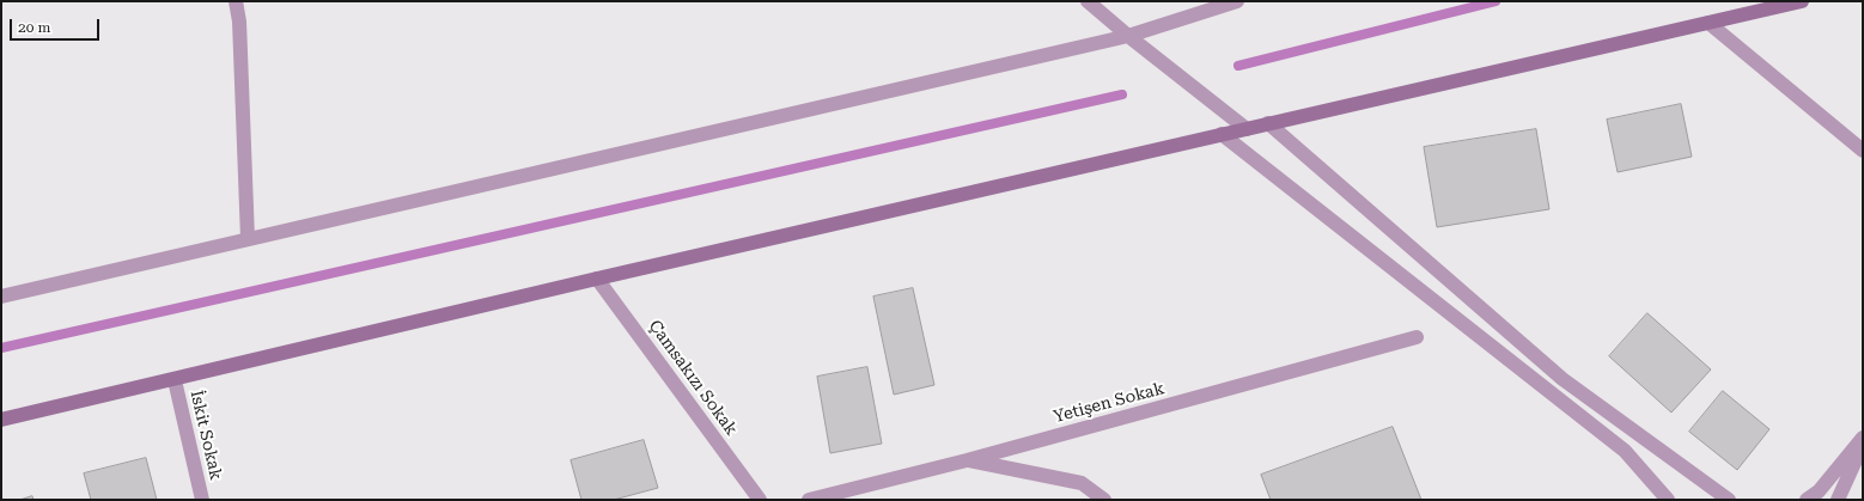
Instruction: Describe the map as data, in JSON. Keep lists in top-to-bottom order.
{
  "streets": {
    "street": ["Çamsakızı Sokak", "Yetişen Sokak", "İskit Sokak"]
  },
  "scale_bar": "20 m"
}
